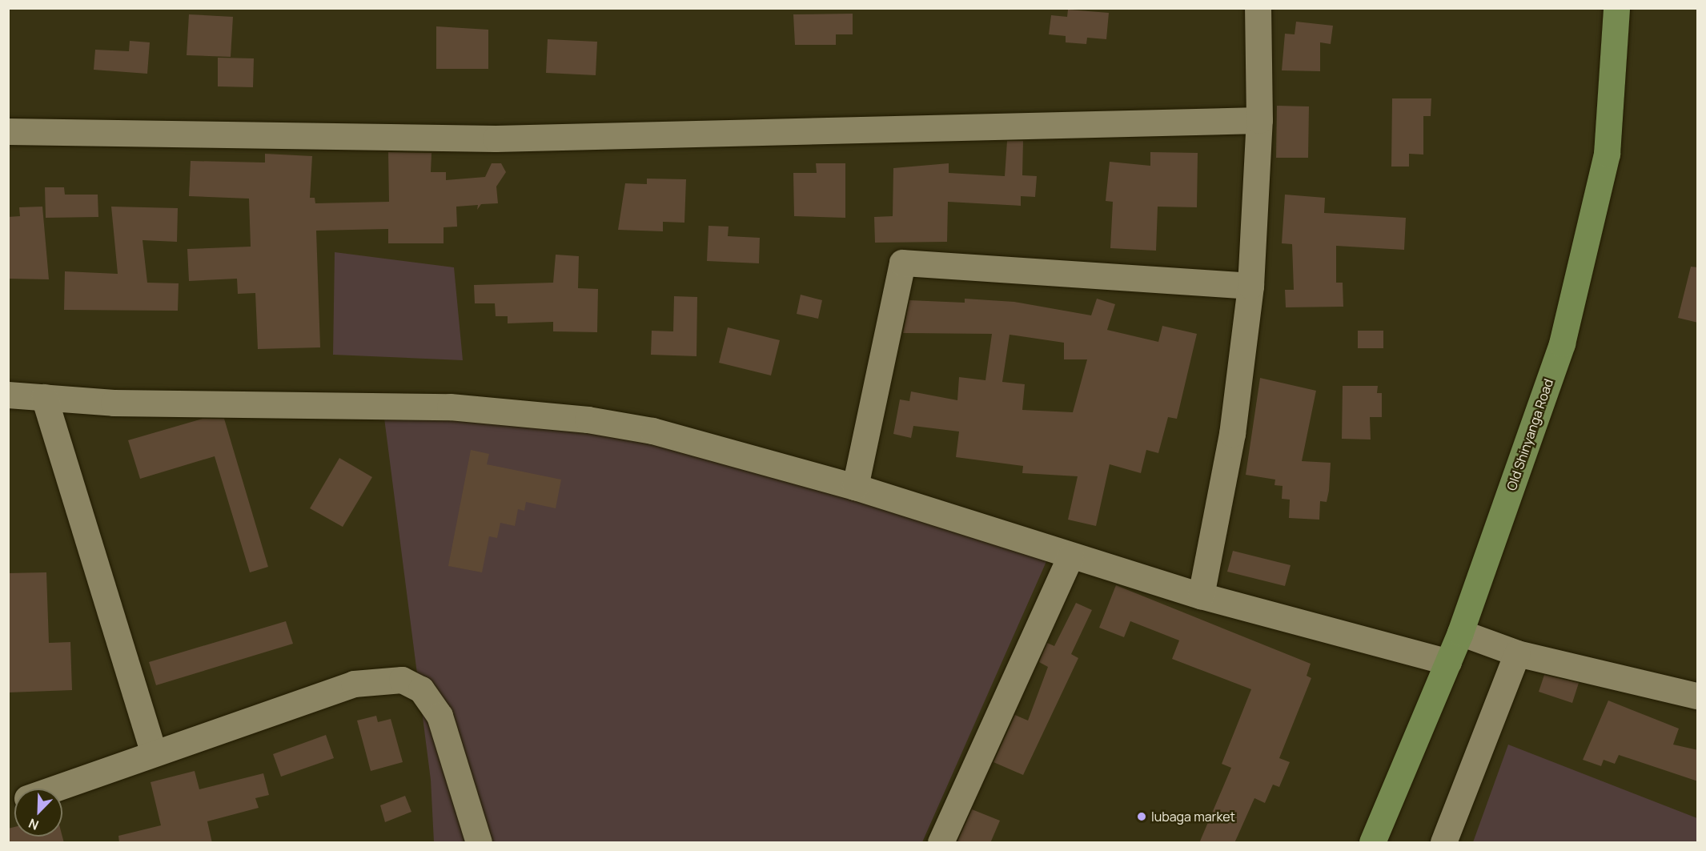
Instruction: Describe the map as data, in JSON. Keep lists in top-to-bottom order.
{
  "streets": {
    "main road": ["Old Shinyanga Road"]
  },
  "places": ["lubaga market"],
  "north": "bottom left"
}
